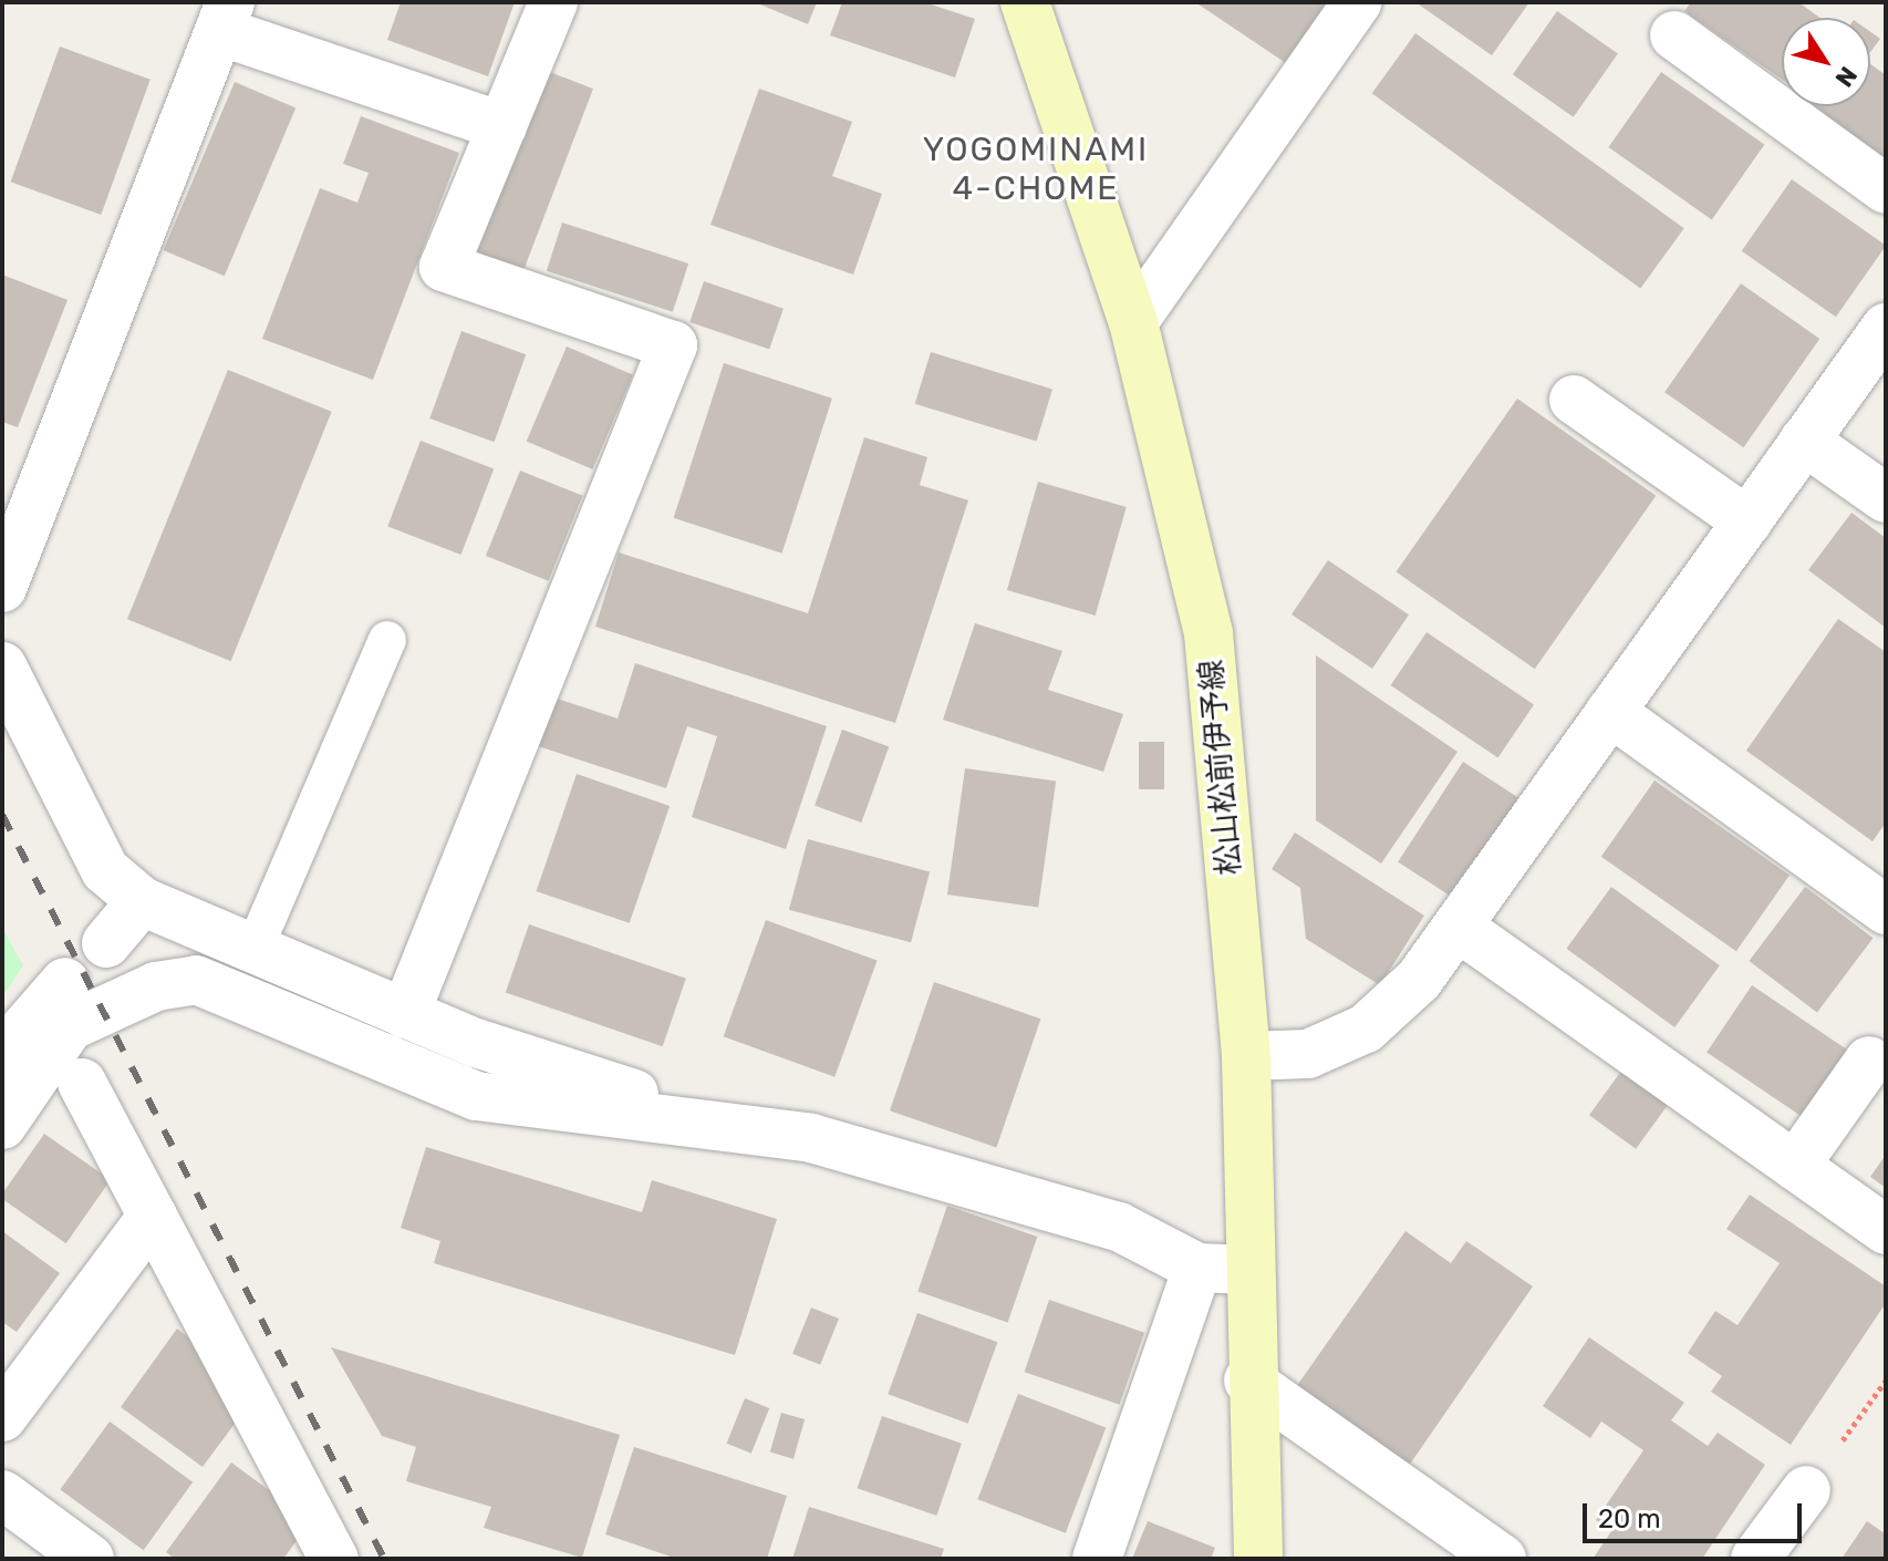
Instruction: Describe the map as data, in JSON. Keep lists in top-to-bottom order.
{
  "streets": {
    "main road": ["松山松前伊予線"]
  },
  "districts": ["YOGOMINAMI 4-CHOME"],
  "scale_bar": "20 m",
  "north": "bottom right"
}
